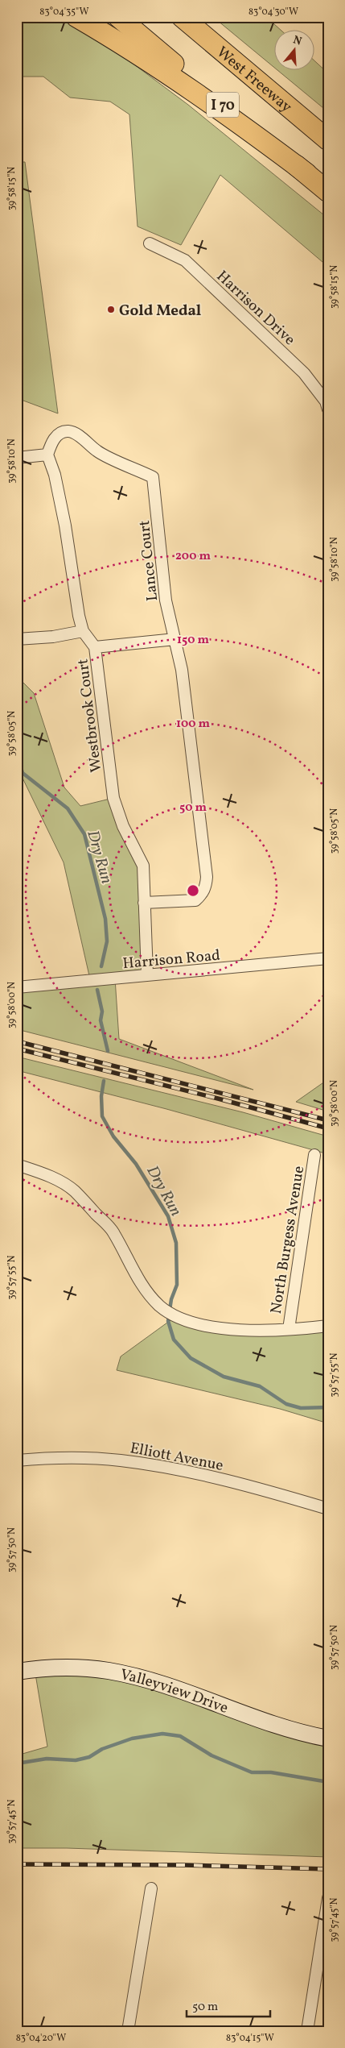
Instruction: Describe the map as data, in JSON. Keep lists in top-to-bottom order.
{
  "streets": {
    "highway": ["West Freeway", "I 70"],
    "street": [
      "Harrison Drive",
      "Lance Court",
      "Westbrook Court",
      "Harrison Road",
      "North Burgess Avenue",
      "Elliott Avenue",
      "Valleyview Drive"
    ]
  },
  "crossings": [
    ["Lance Court", "Westbrook Court"],
    ["Westbrook Court", "Harrison Road"]
  ],
  "water": ["Dry Run"],
  "places": ["Gold Medal"],
  "scale_bar": "50 m",
  "north": "top",
  "coordinates": [
    "83°04'35\"W",
    "83°04'30\"W",
    "39°58'15\"N",
    "39°58'10\"N",
    "39°58'05\"N",
    "39°58'00\"N",
    "39°57'55\"N",
    "39°57'50\"N",
    "39°57'45\"N",
    "83°04'20\"W",
    "83°04'15\"W"
  ],
  "rings": [
    "200 m",
    "150 m",
    "100 m",
    "50 m"
  ]
}
